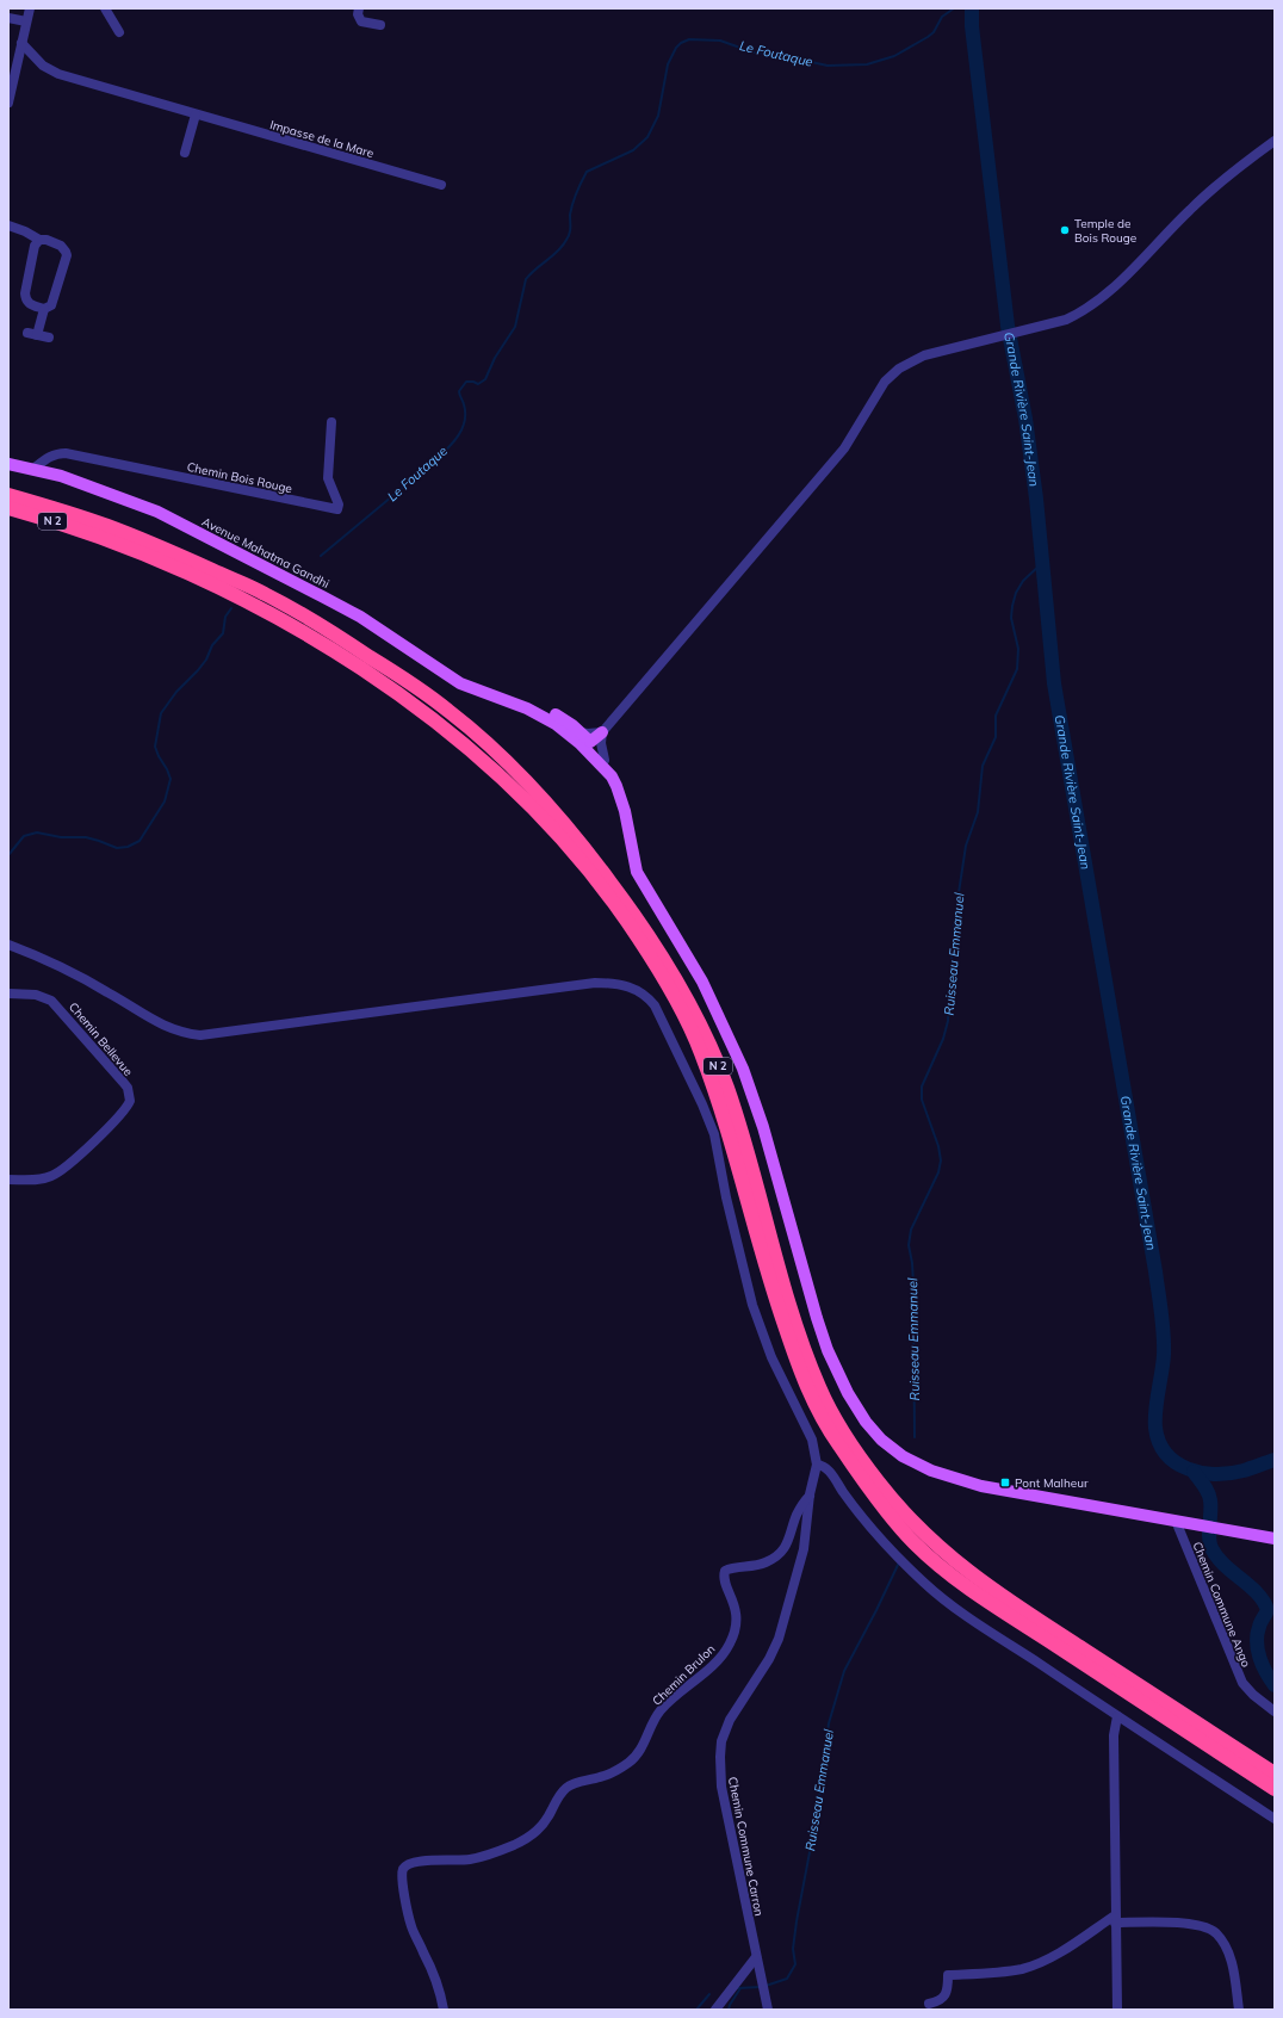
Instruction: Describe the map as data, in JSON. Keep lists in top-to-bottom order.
{
  "streets": {
    "highway": ["N 2"],
    "main road": ["Avenue Mahatma Gandhi"],
    "street": [
      "Impasse de la Mare",
      "Chemin Bois Rouge",
      "Chemin Bellevue",
      "Chemin Commune Ango",
      "Chemin Brulon",
      "Chemin Commune Carron"
    ]
  },
  "crossings": [
    ["Chemin Bois Rouge", "Avenue Mahatma Gandhi"],
    ["Avenue Mahatma Gandhi", "Chemin Commune Ango"],
    ["Chemin Brulon", "Chemin Commune Carron"]
  ],
  "water": ["Le Foutaque", "Grande Rivière Saint-Jean", "Ruisseau Emmanuel"],
  "places": {
    "other": ["Temple de Bois Rouge"],
    "transit": ["Pont Malheur"]
  }
}
